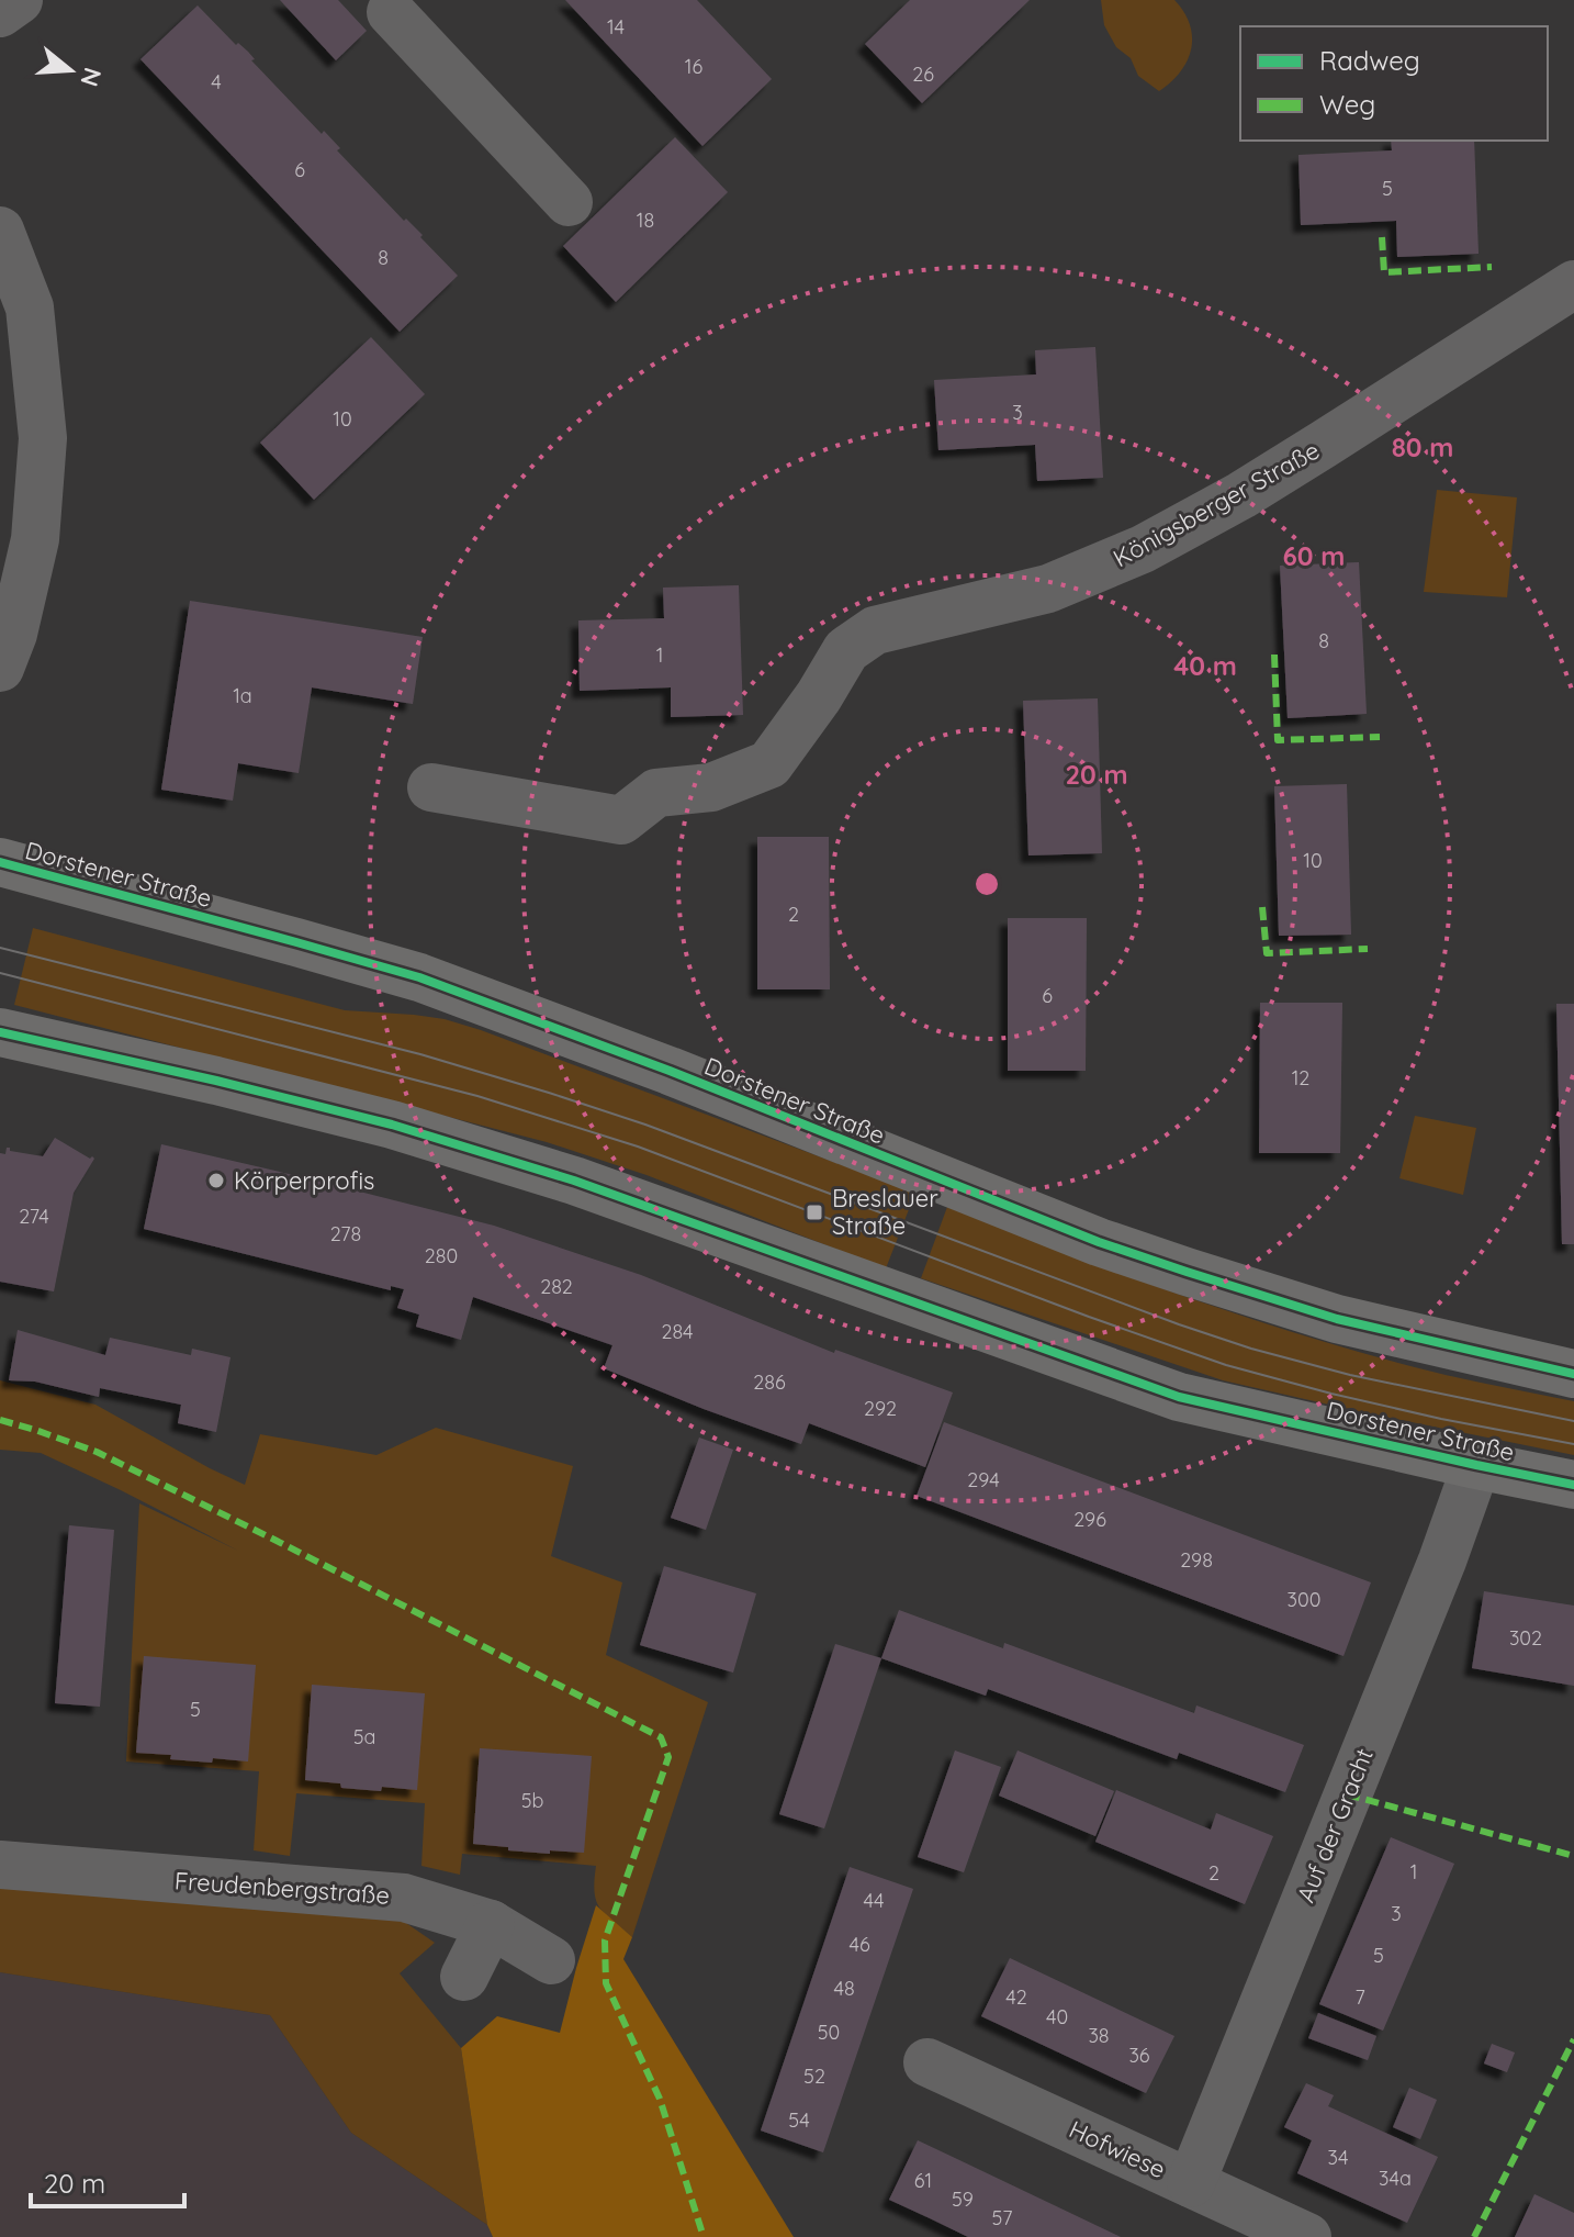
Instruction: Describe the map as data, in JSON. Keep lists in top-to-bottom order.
{
  "streets": {
    "main road": ["Dorstener Straße"],
    "street": [
      "Königsberger Straße",
      "Auf der Gracht",
      "Freudenbergstraße",
      "Hofwiese"
    ]
  },
  "crossings": [
    ["Dorstener Straße", "Auf der Gracht"],
    ["Auf der Gracht", "Hofwiese"]
  ],
  "places": {
    "other": ["Körperprofis"],
    "transit": ["Breslauer Straße"]
  },
  "house_numbers": [
    "14",
    "16",
    "26",
    "4",
    "6",
    "5",
    "18",
    "8",
    "3",
    "10",
    "8",
    "1",
    "1a",
    "10",
    "2",
    "6",
    "12",
    "274",
    "278",
    "280",
    "282",
    "284",
    "286",
    "292",
    "294",
    "296",
    "298",
    "300",
    "302",
    "5",
    "5a",
    "5b",
    "1",
    "2",
    "44",
    "3",
    "46",
    "5",
    "48",
    "42",
    "7",
    "40",
    "50",
    "38",
    "36",
    "52",
    "54",
    "34",
    "34a",
    "61",
    "59",
    "57"
  ],
  "legend": ["Radweg", "Weg"],
  "scale_bar": "20 m",
  "north": "right",
  "rings": [
    "80 m",
    "60 m",
    "40 m",
    "20 m"
  ]
}
